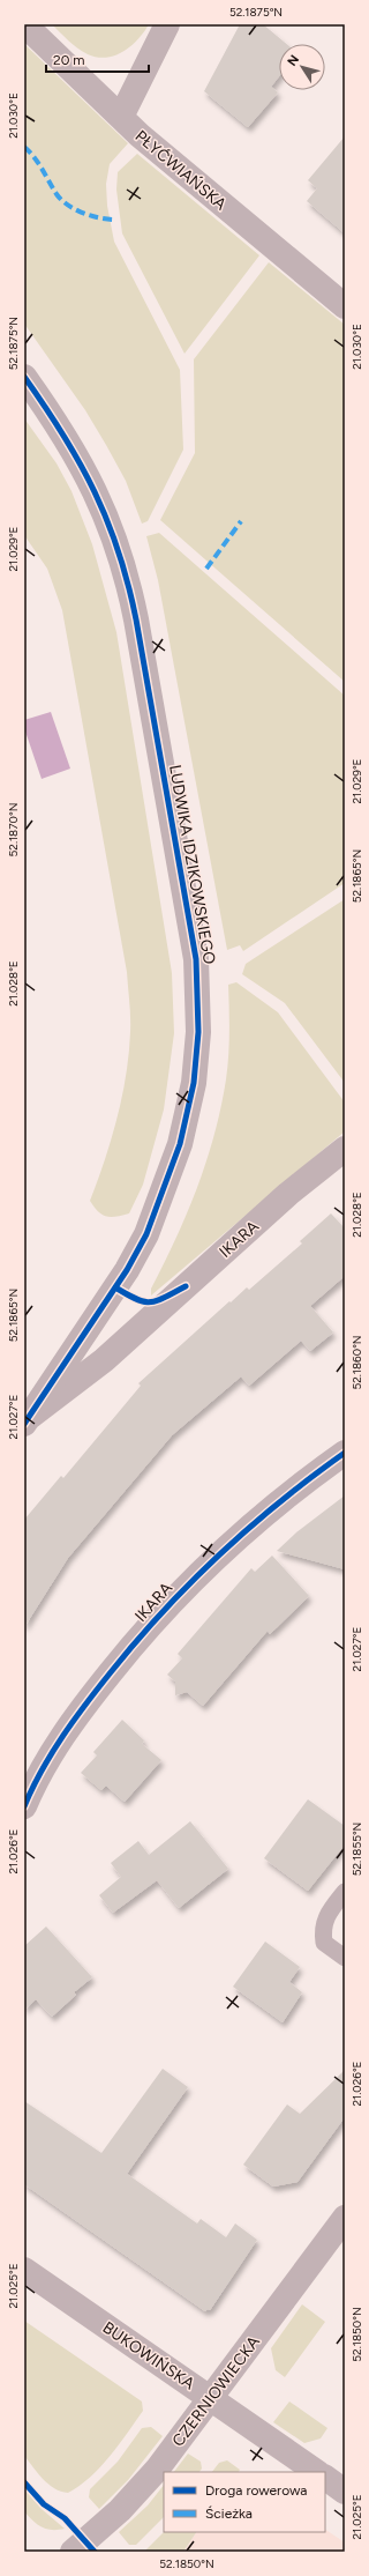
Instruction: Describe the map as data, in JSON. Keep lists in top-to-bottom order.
{
  "streets": {
    "street": [
      "PŁYĆWIAŃSKA",
      "LUDWIKA IDZIKOWSKIEGO",
      "IKARA",
      "BUKOWIŃSKA",
      "CZERNIOWIECKA"
    ]
  },
  "crossings": [
    ["LUDWIKA IDZIKOWSKIEGO", "IKARA"],
    ["BUKOWIŃSKA", "CZERNIOWIECKA"]
  ],
  "legend": ["Droga rowerowa", "Ścieżka"],
  "scale_bar": "20 m",
  "north": "top left",
  "coordinates": [
    "52.1875°N",
    "21.030°E",
    "21.029°E",
    "52.1870°N",
    "52.1865°N",
    "21.028°E",
    "52.1860°N",
    "21.027°E",
    "52.1855°N",
    "21.026°E",
    "21.025°E",
    "52.1850°N"
  ]
}
